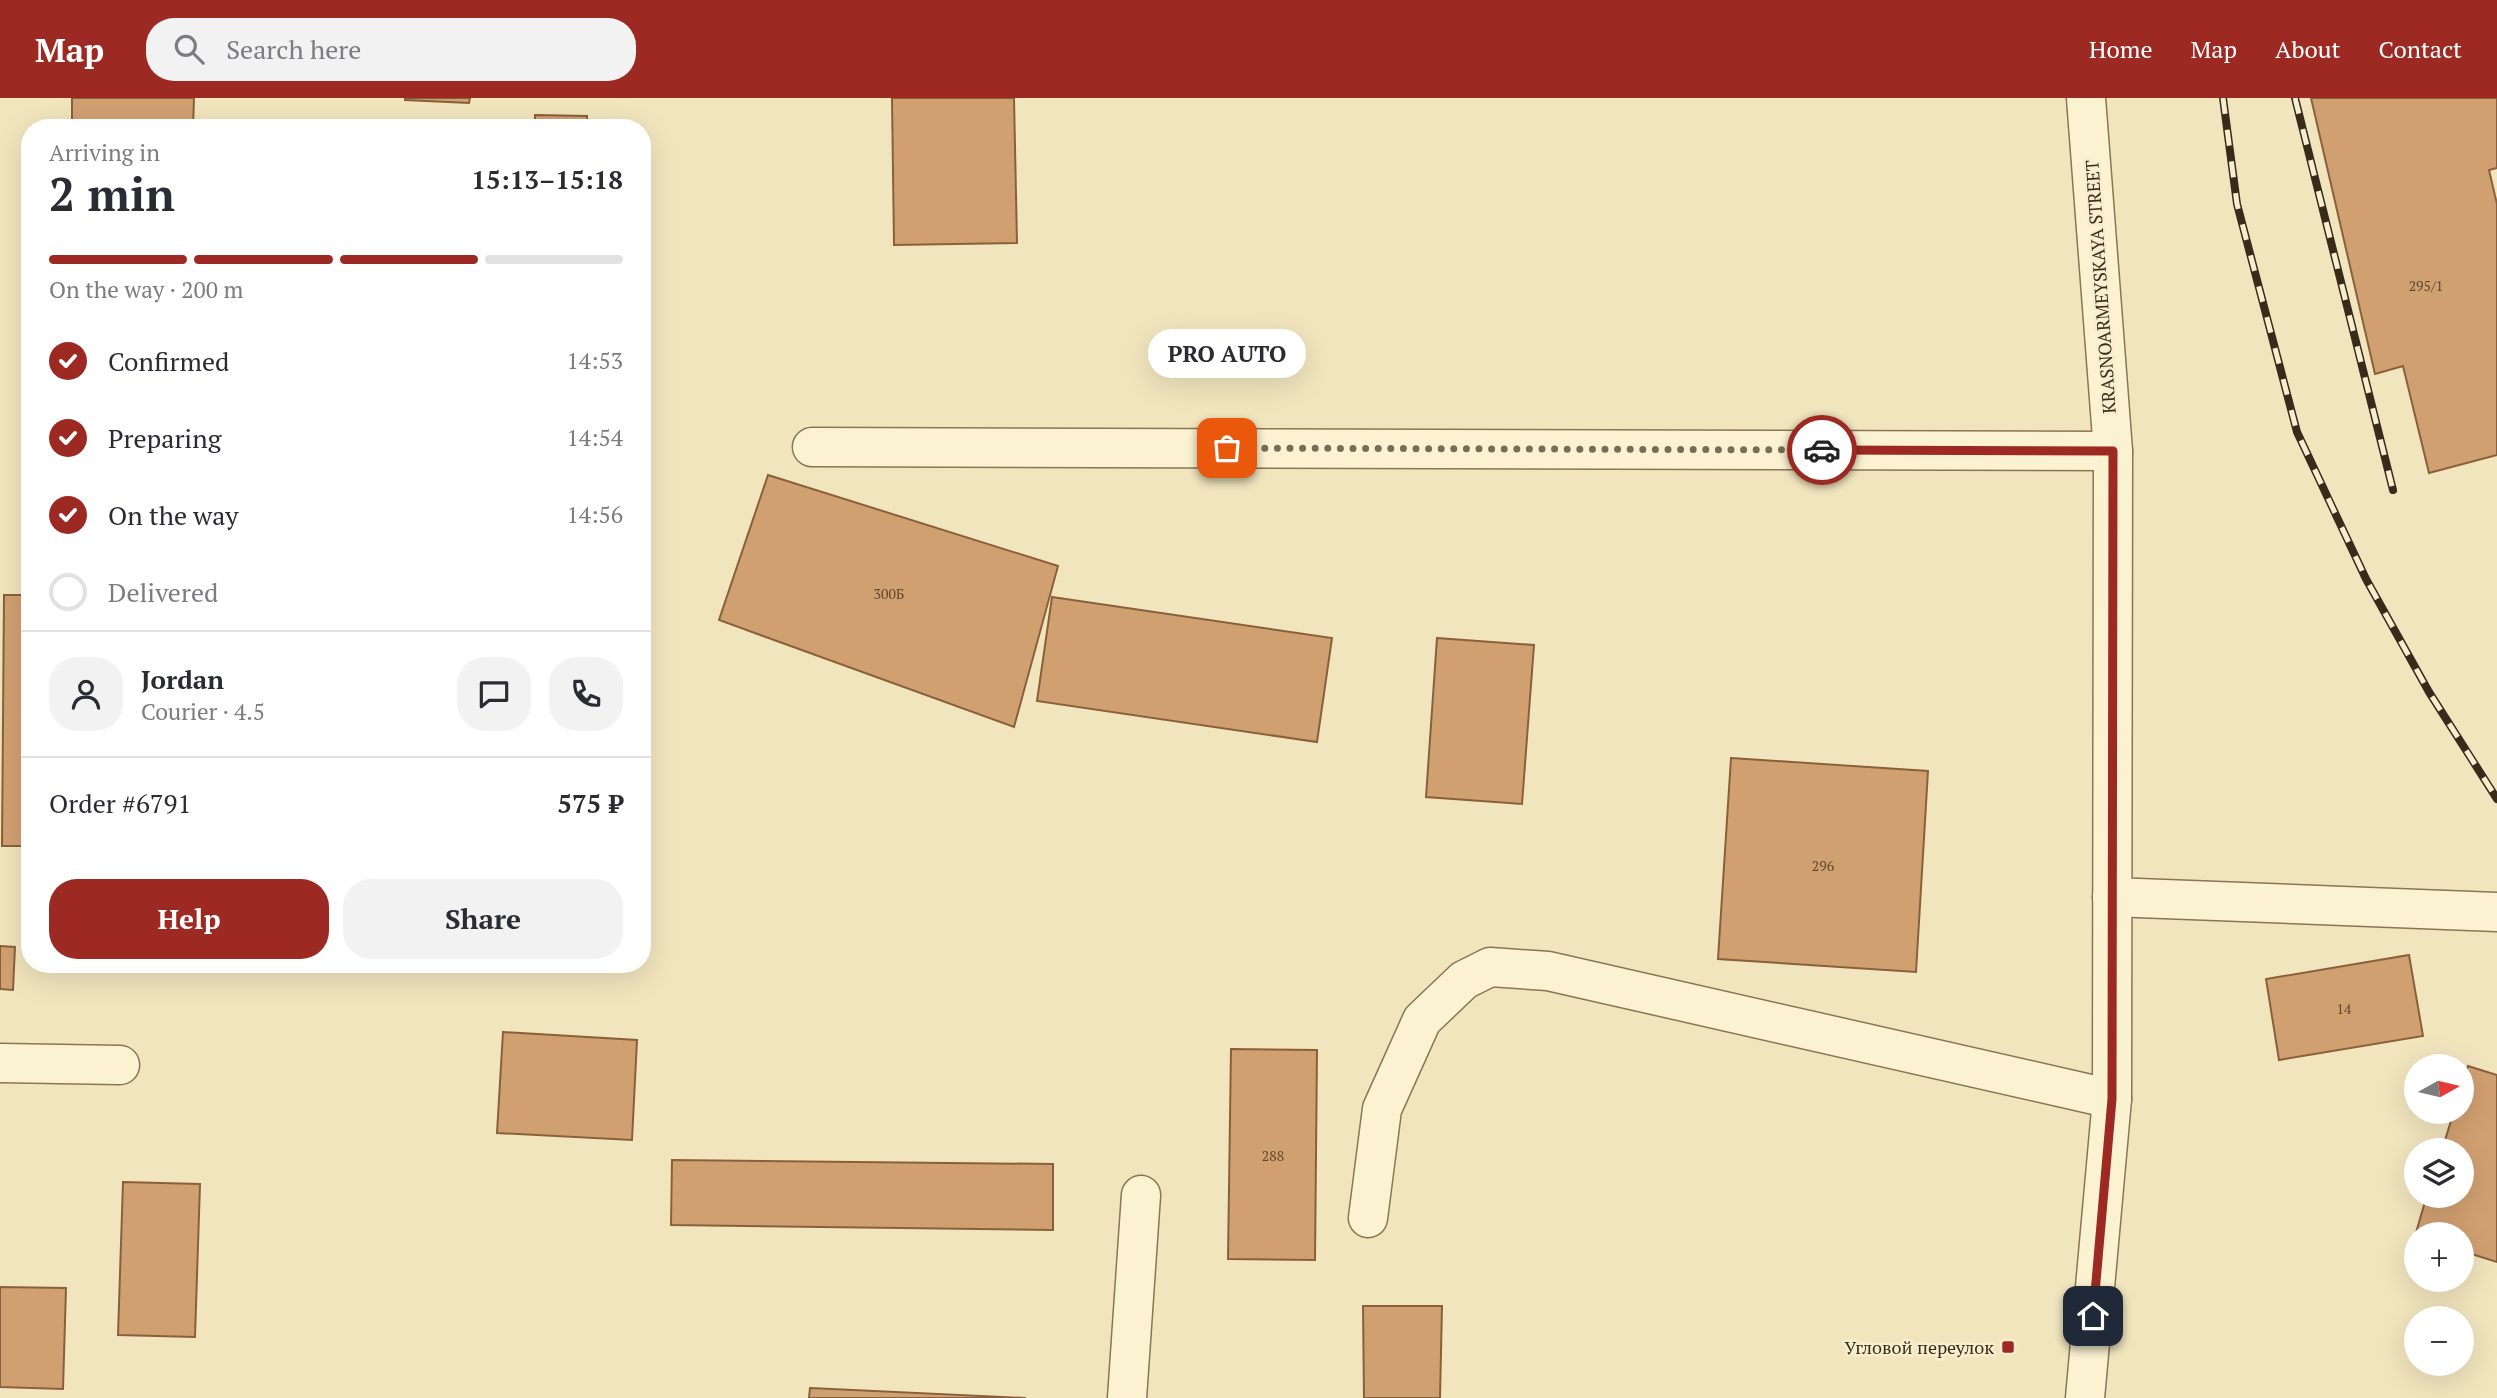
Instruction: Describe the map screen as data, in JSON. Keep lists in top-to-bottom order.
{
  "streets": {
    "street": ["KRASNOARMEYSKAYA STREET"]
  },
  "places": {
    "other": ["PRO AUTO"],
    "transit": ["Угловой переулок"]
  },
  "house_numbers": [
    "295/1",
    "300Б",
    "296",
    "14",
    "288"
  ],
  "north": "right",
  "page": {
    "header": "Map",
    "search": "Search here",
    "nav": [
      "Home",
      "Map",
      "About",
      "Contact"
    ],
    "heading": ["2 min", "Arriving in", "15:13–15:18"],
    "panel": [
      "Jordan",
      "Courier · 4.5",
      "Order #6791",
      "575 ₽"
    ],
    "bar": "On the way · 200 m",
    "list": [
      ["Confirmed", "14:53"],
      ["Preparing", "14:54"],
      ["On the way", "14:56"],
      "Delivered"
    ],
    "bubble": "PRO AUTO",
    "buttons": ["Help", "Share"],
    "map_buttons": ["+", "−"]
  }
}
